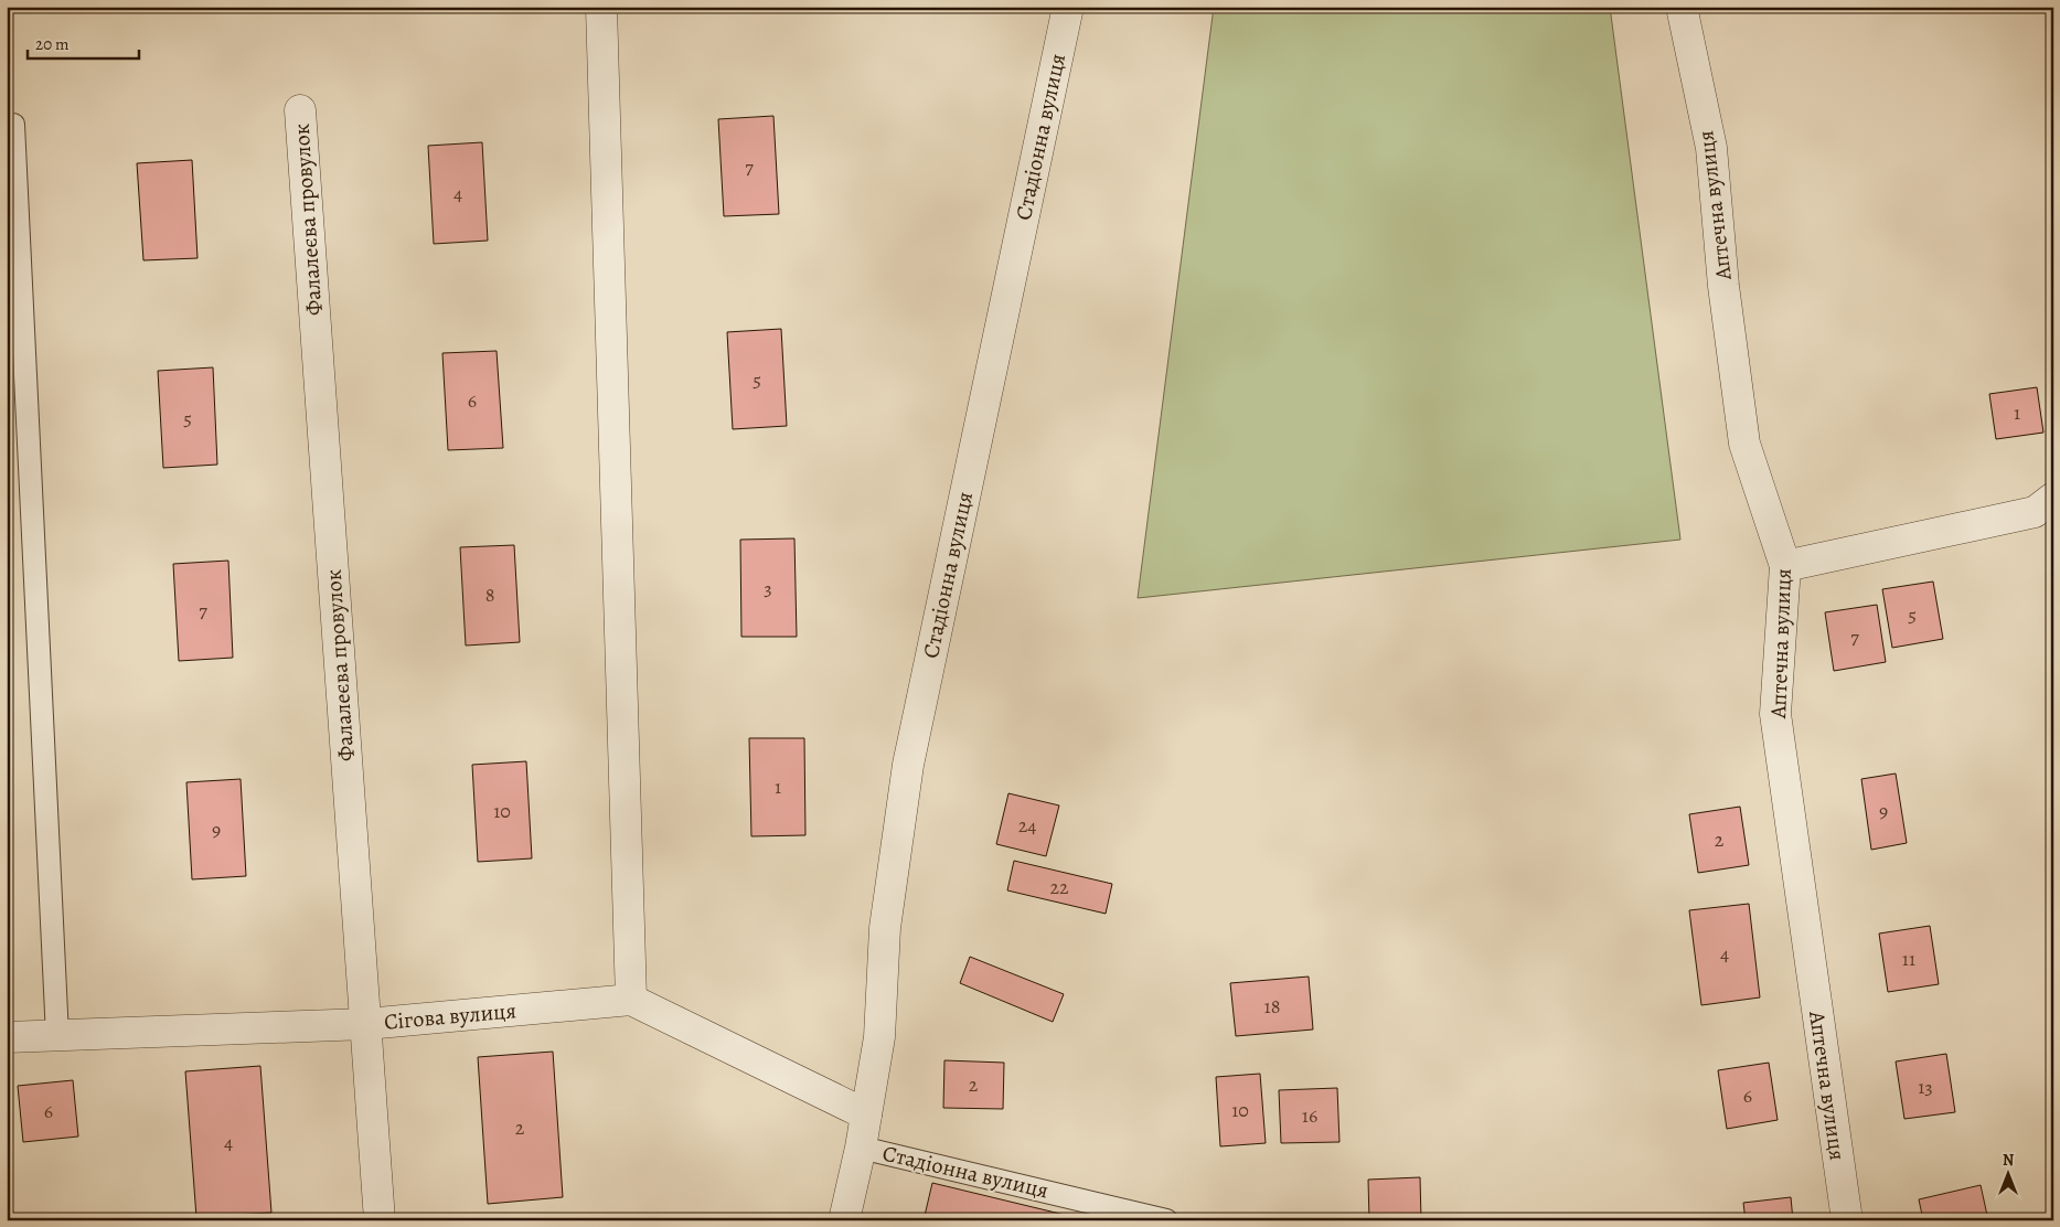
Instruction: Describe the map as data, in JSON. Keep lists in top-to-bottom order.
{
  "streets": {
    "street": [
      "Стадіонна вулиця",
      "Аптечна вулиця",
      "Фалалеєва провулок",
      "Сігова вулиця"
    ]
  },
  "crossings": [
    ["Фалалеєва провулок", "Сігова вулиця"]
  ],
  "house_numbers": [
    "7",
    "4",
    "5",
    "6",
    "1",
    "5",
    "3",
    "8",
    "7",
    "5",
    "7",
    "1",
    "10",
    "9",
    "24",
    "9",
    "2",
    "22",
    "4",
    "11",
    "18",
    "2",
    "13",
    "6",
    "10",
    "6",
    "16",
    "2",
    "4"
  ],
  "scale_bar": "20 m",
  "north": "top"
}
